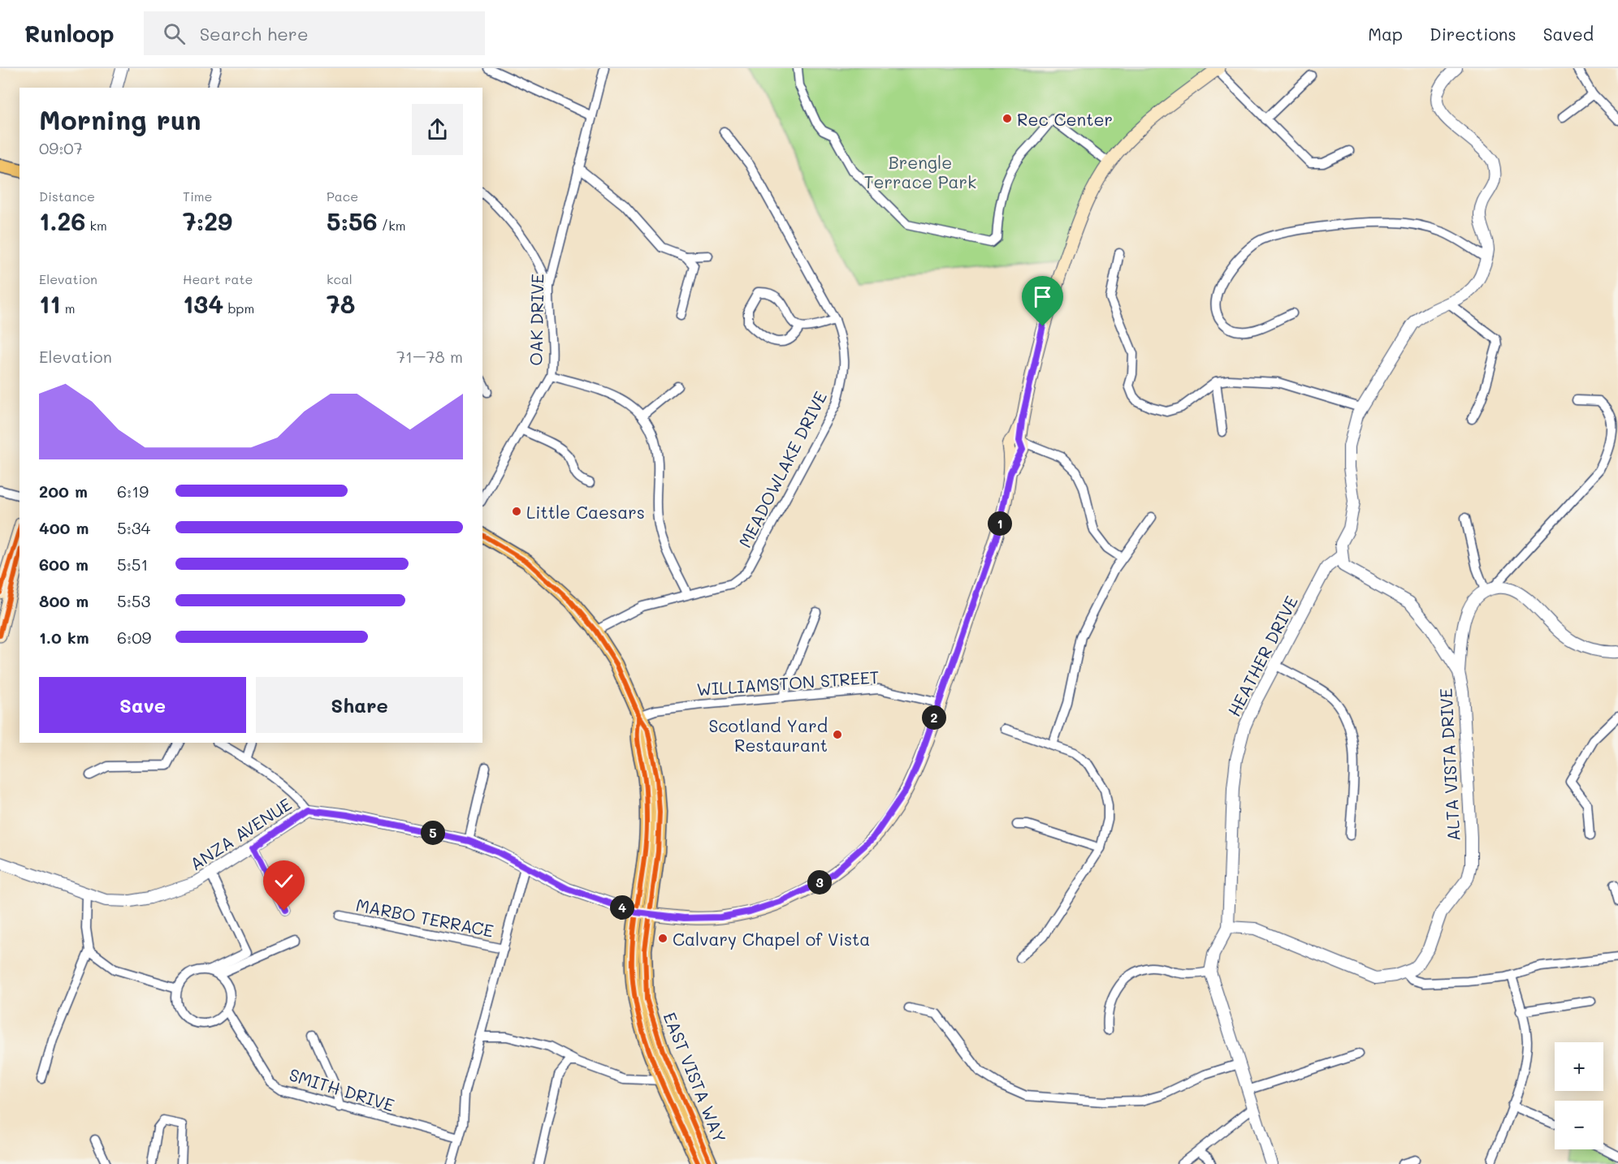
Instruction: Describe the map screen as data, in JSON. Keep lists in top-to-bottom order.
{
  "streets": {
    "main road": ["EAST VISTA WAY"],
    "street": [
      "OAK DRIVE",
      "MEADOWLAKE DRIVE",
      "HEATHER DRIVE",
      "WILLIAMSTON STREET",
      "ALTA VISTA DRIVE",
      "ANZA AVENUE",
      "MARBO TERRACE",
      "SMITH DRIVE"
    ]
  },
  "crossings": [
    ["MEADOWLAKE DRIVE", "EAST VISTA WAY"],
    ["HEATHER DRIVE", "ALTA VISTA DRIVE"],
    ["WILLIAMSTON STREET", "EAST VISTA WAY"],
    ["ANZA AVENUE", "EAST VISTA WAY"]
  ],
  "parks": ["Brengle Terrace Park"],
  "places": [
    "Rec Center",
    "Little Caesars",
    "Scotland Yard Restaurant",
    "Calvary Chapel of Vista"
  ],
  "page": {
    "header": "Runloop",
    "search": "Search here",
    "nav": ["Map", "Directions", "Saved"],
    "heading": ["Morning run", "09:07"],
    "stats": [
      ["Distance", "1.26 km"],
      ["Time", "7:29"],
      ["Pace", "5:56 /km"],
      ["Elevation", "11 m"],
      ["Heart rate", "134 bpm"],
      ["kcal", "78"]
    ],
    "chart": ["Elevation", "71–78 m"],
    "list": [
      {
        "name": "200 m",
        "note": "6:19"
      },
      {
        "name": "400 m",
        "note": "5:34"
      },
      {
        "name": "600 m",
        "note": "5:51"
      },
      {
        "name": "800 m",
        "note": "5:53"
      },
      {
        "name": "1.0 km",
        "note": "6:09"
      }
    ],
    "pins": [
      "1",
      "2",
      "5",
      "3",
      "4"
    ],
    "buttons": ["Save", "Share"],
    "map_buttons": ["+", "−"]
  }
}
